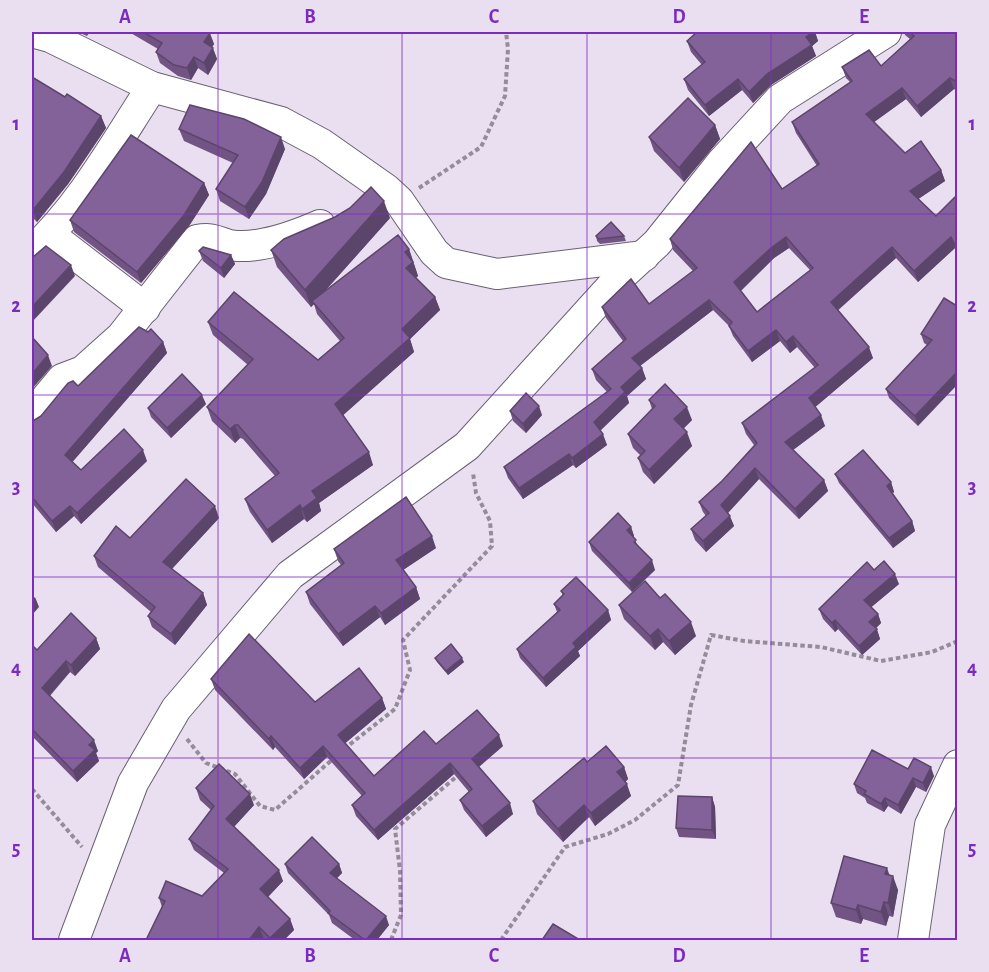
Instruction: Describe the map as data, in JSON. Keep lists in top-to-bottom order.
{
  "grid": {
    "columns": [
      "A",
      "B",
      "C",
      "D",
      "E"
    ],
    "rows": [
      "1",
      "2",
      "3",
      "4",
      "5"
    ]
  }
}
